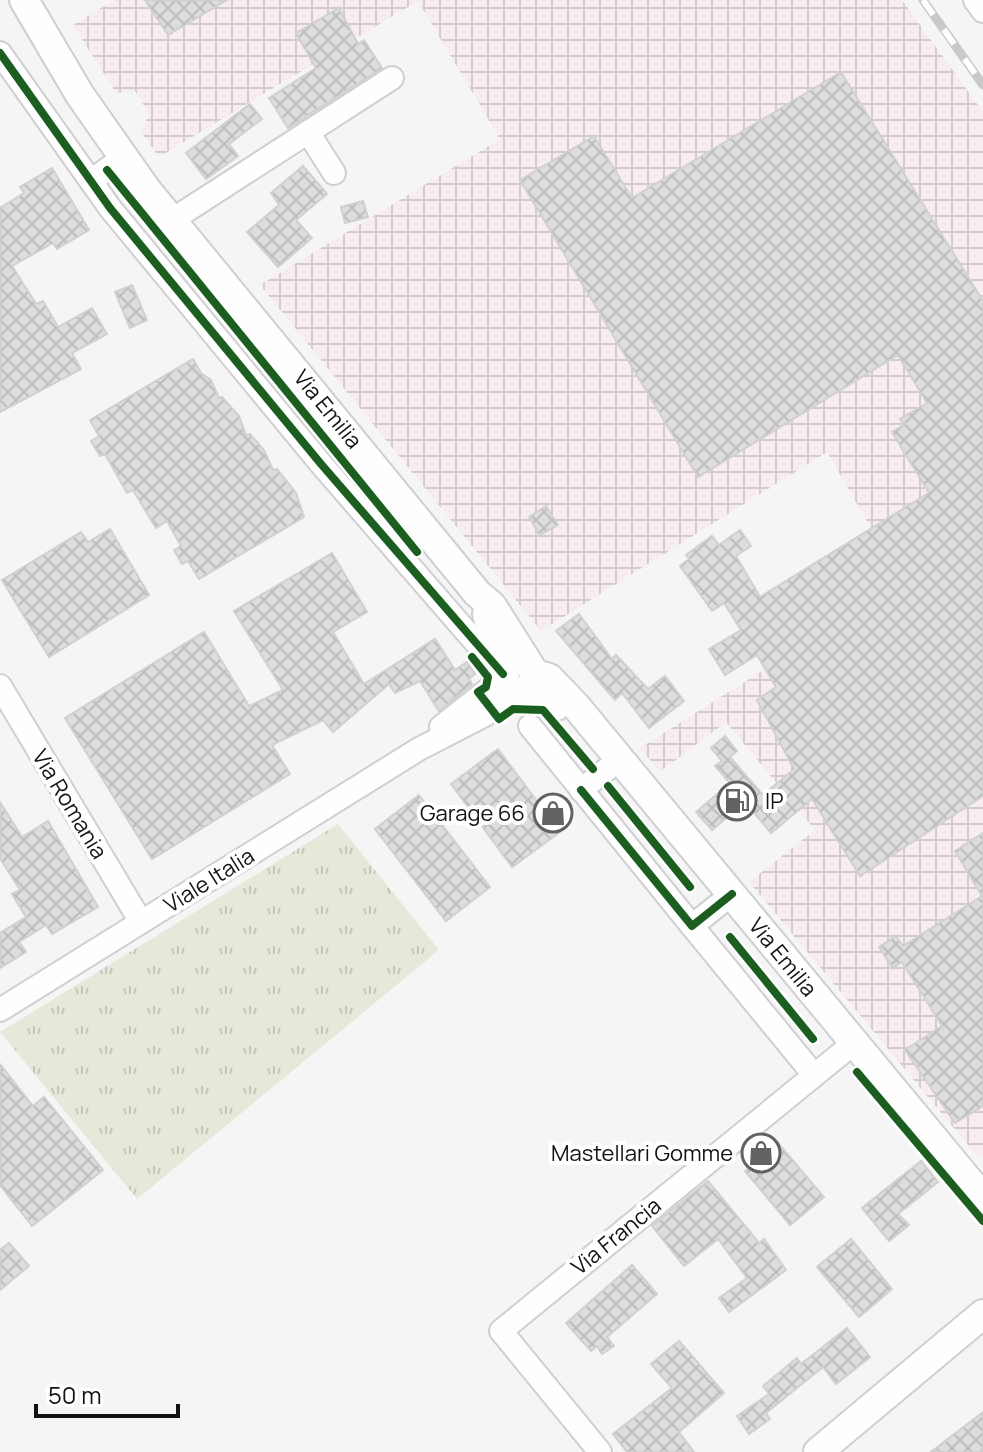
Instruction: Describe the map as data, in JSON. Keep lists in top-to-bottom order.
{
  "streets": {
    "main road": ["Via Emilia"],
    "street": ["Via Romania", "Viale Italia", "Via Francia"]
  },
  "crossings": [
    ["Via Emilia", "Viale Italia"],
    ["Via Emilia", "Via Francia"],
    ["Via Romania", "Viale Italia"]
  ],
  "places": {
    "fuel station": ["IP"],
    "shop": ["Garage 66", "Mastellari Gomme"]
  },
  "scale_bar": "50 m"
}
